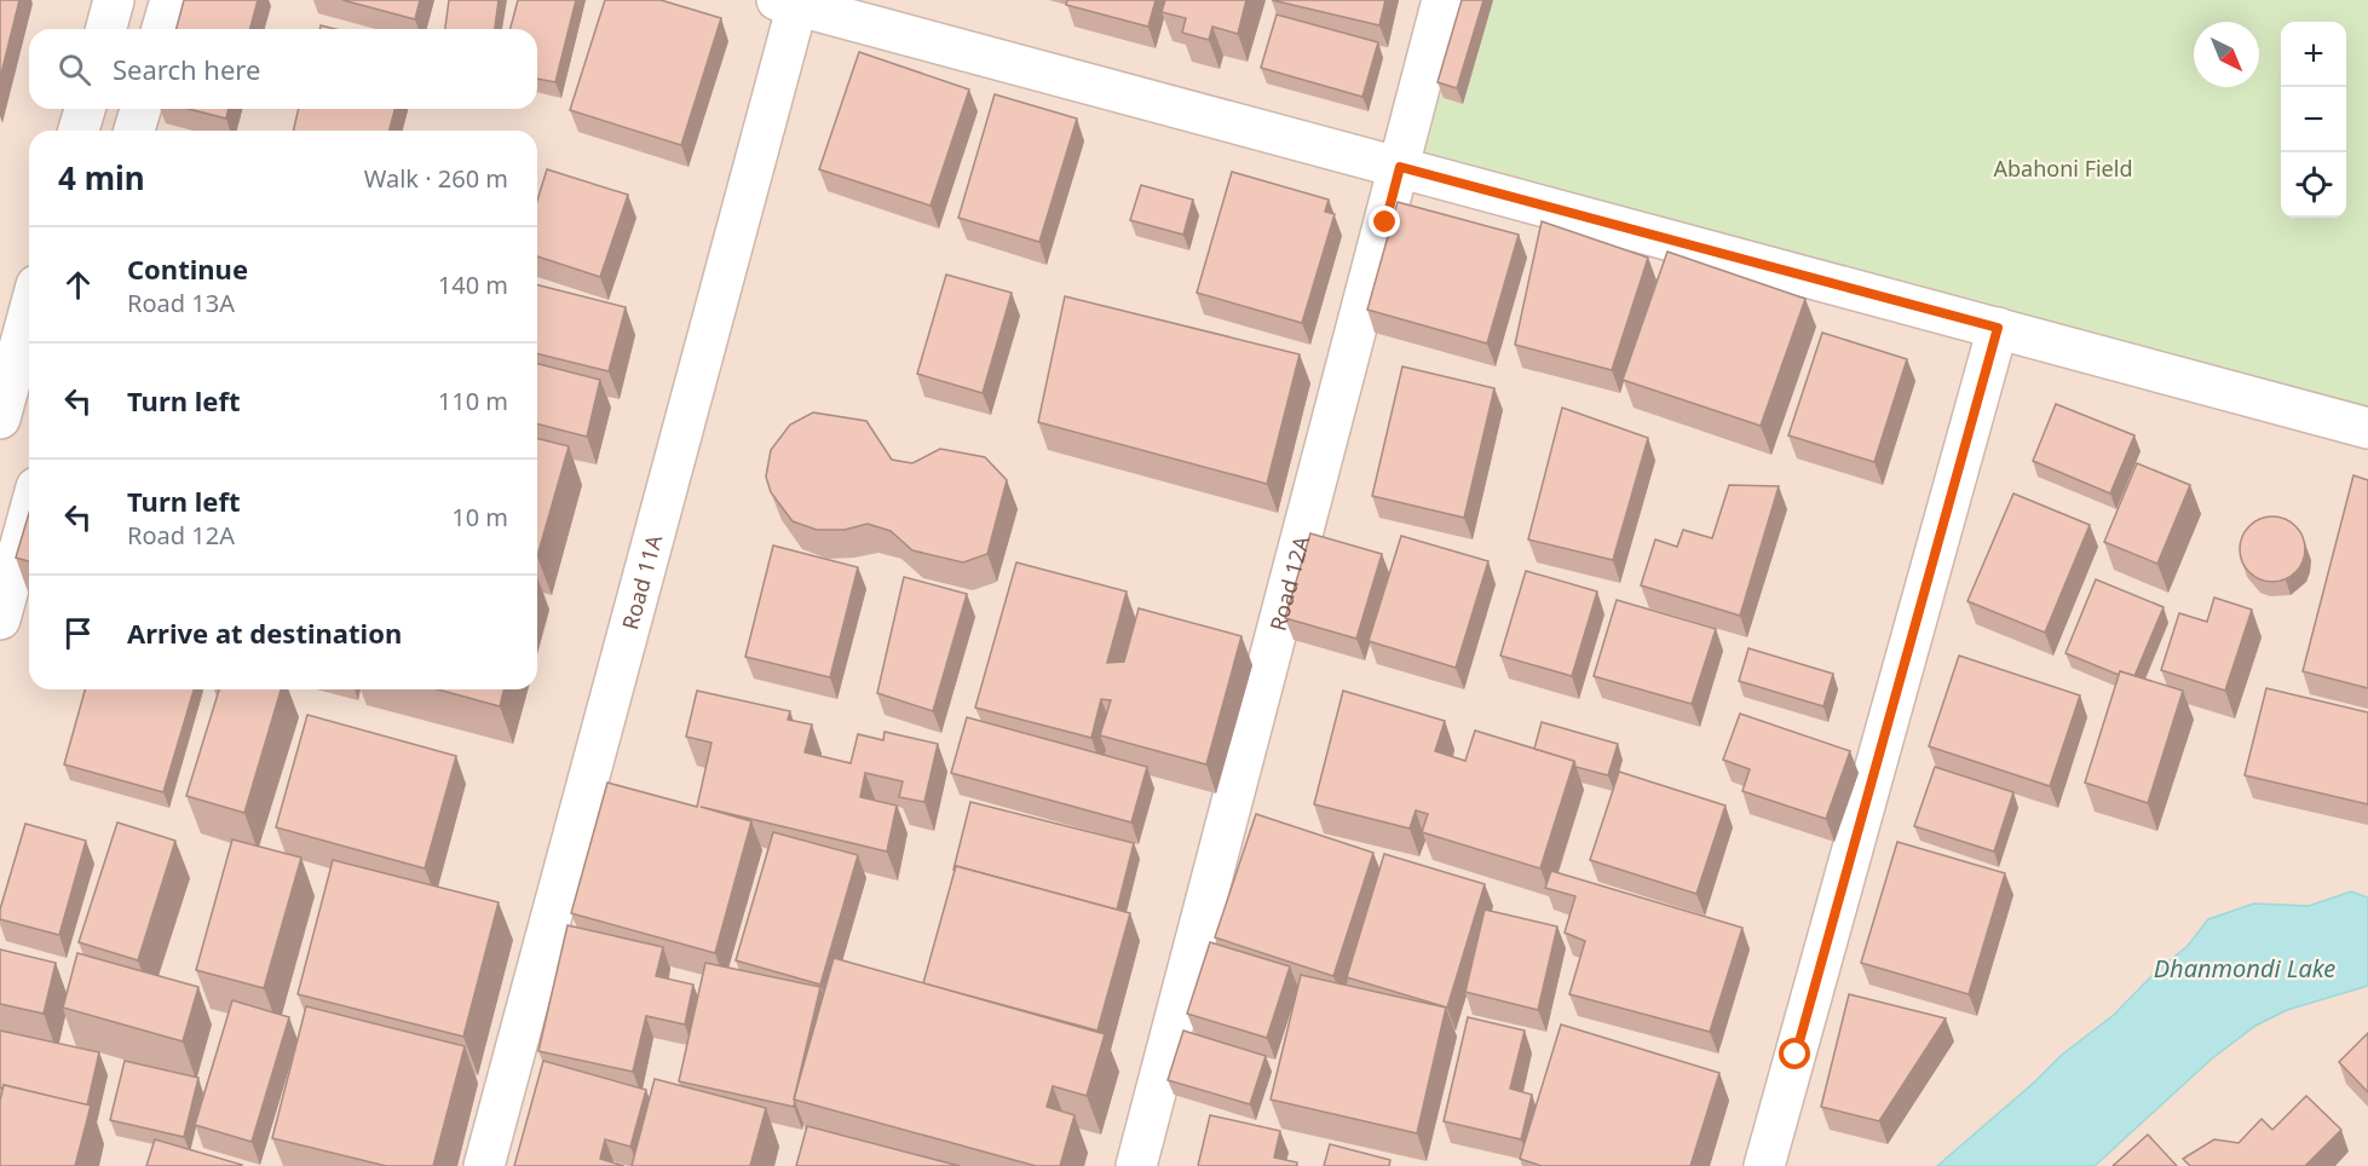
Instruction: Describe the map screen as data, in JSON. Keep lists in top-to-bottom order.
{
  "streets": {
    "street": ["Road 11A", "Road 12A"]
  },
  "water": ["Dhanmondi Lake"],
  "parks": ["Abahoni Field"],
  "north": "bottom right",
  "page": {
    "map_buttons": ["+", "−"],
    "search": "Search here",
    "heading": ["4 min", "Walk · 260 m"],
    "list": [
      ["Continue", "Road 13A", "140 m"],
      ["Turn left", "110 m"],
      ["Turn left", "Road 12A", "10 m"],
      "Arrive at destination"
    ]
  }
}
